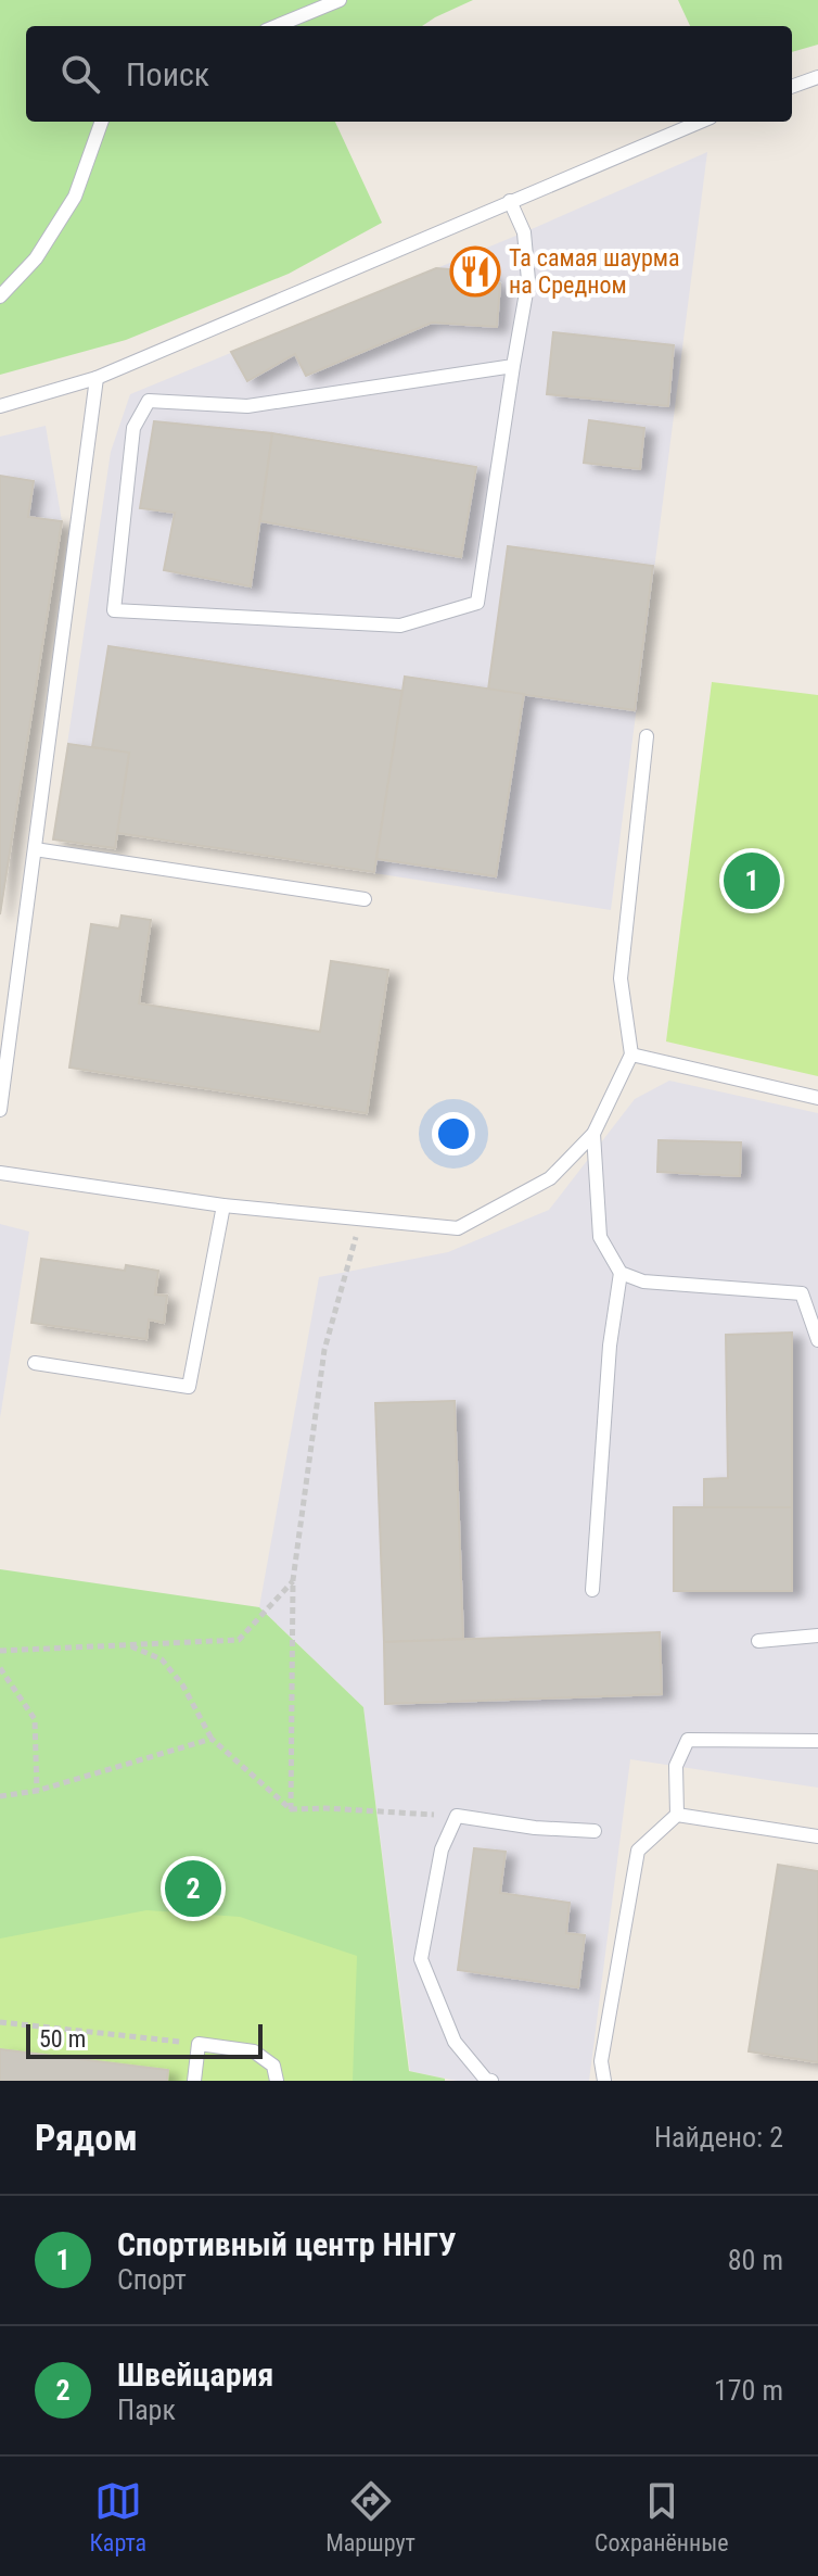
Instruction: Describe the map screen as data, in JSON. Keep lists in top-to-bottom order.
{
  "places": {
    "restaurant": ["Та самая шаурма на Средном"]
  },
  "scale_bar": "50 m",
  "page": {
    "search": "Поиск",
    "pins": ["1", "2"],
    "scale": "50 m",
    "heading": ["Рядом", "Найдено: 2"],
    "list": [
      {
        "mark": "1",
        "name": "Спортивный центр ННГУ",
        "note": "Спорт",
        "value": "80 m"
      },
      {
        "mark": "2",
        "name": "Швейцария",
        "note": "Парк",
        "value": "170 m"
      }
    ],
    "nav": ["Карта", "Маршрут", "Сохранённые"]
  }
}
